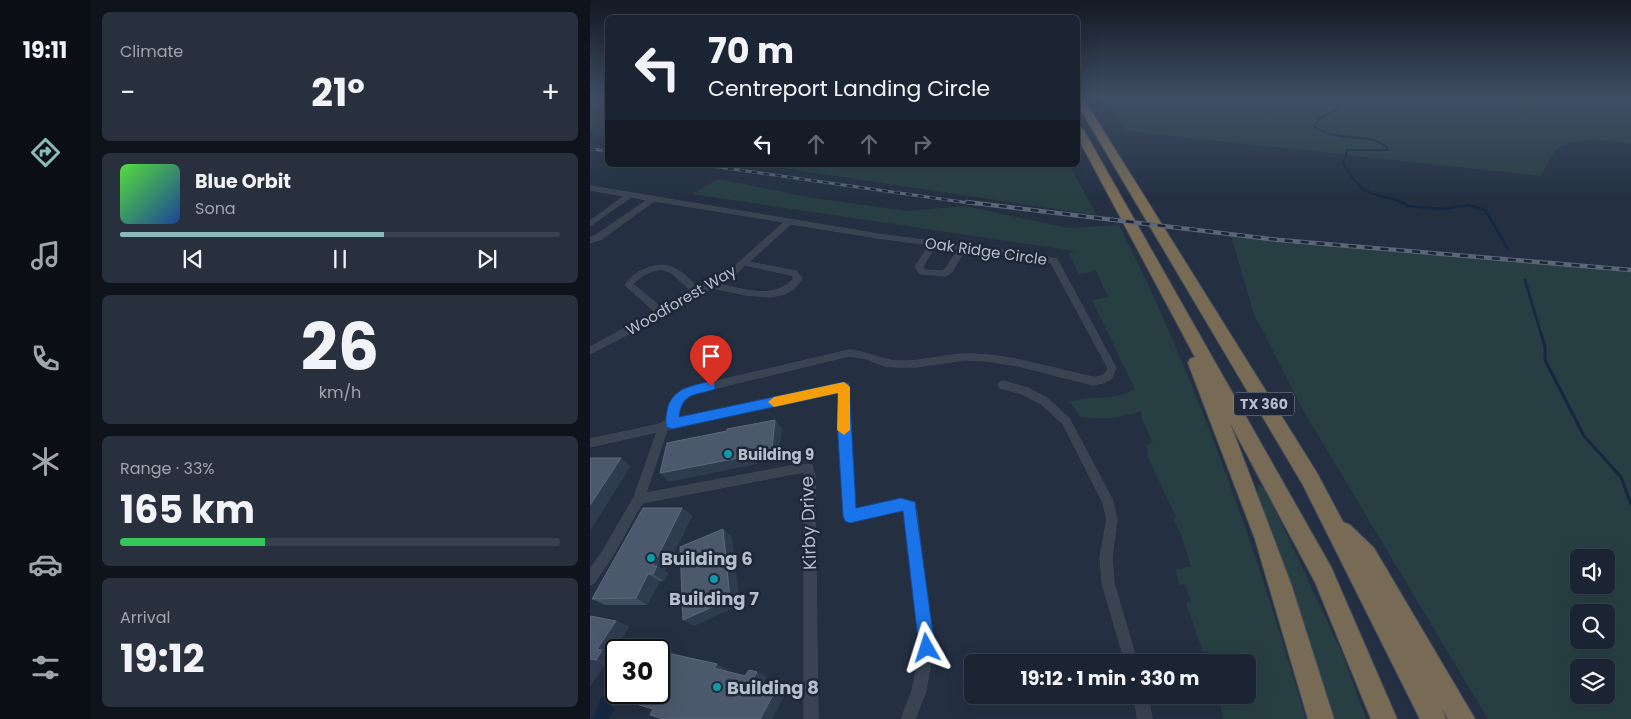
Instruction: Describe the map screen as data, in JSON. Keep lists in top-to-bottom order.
{
  "streets": {
    "highway": ["TX 360"],
    "street": ["Oak Ridge Circle", "Woodforest Way", "Kirby Drive"]
  },
  "crossings": [
    ["Oak Ridge Circle", "Woodforest Way"]
  ],
  "places": [
    "Building 9",
    "Building 6",
    "Building 7",
    "Building 8"
  ],
  "page": {
    "tabs": "19:11",
    "tile": [
      "Climate",
      ["26", "km/h"],
      ["Range · 33%", "165 km"],
      ["Arrival", "19:12"]
    ],
    "turn": ["70 m", "Centreport Landing Circle"],
    "heat": ["−", "21°", "+"],
    "song": ["Blue Orbit", "Sona"],
    "limit": "30",
    "trip": "19:12 · 1 min · 330 m"
  }
}
